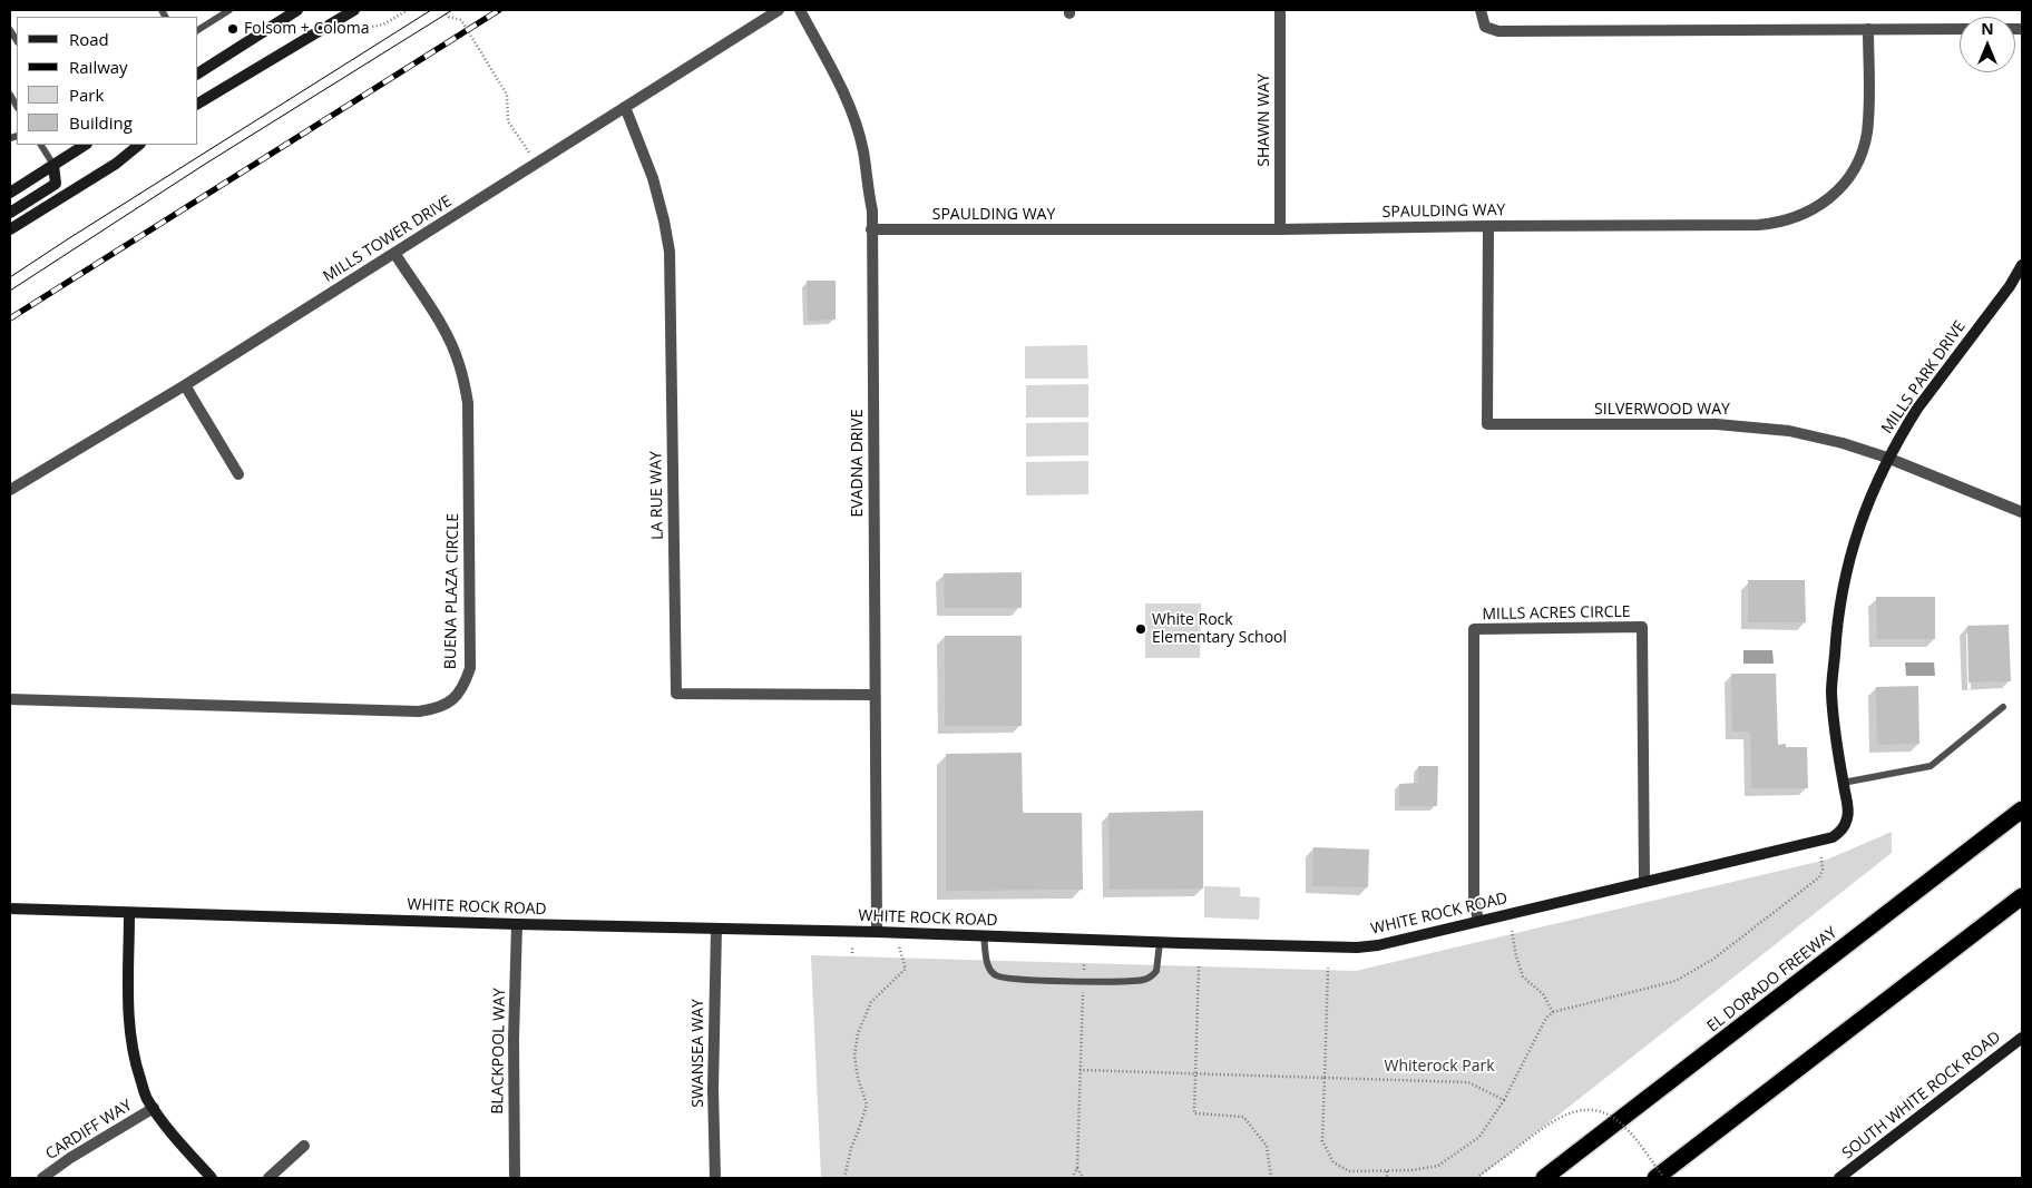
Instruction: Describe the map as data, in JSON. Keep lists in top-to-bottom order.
{
  "streets": {
    "highway": ["EL DORADO FREEWAY"],
    "street": [
      "SHAWN WAY",
      "SPAULDING WAY",
      "MILLS TOWER DRIVE",
      "MILLS PARK DRIVE",
      "SILVERWOOD WAY",
      "EVADNA DRIVE",
      "LA RUE WAY",
      "BUENA PLAZA CIRCLE",
      "MILLS ACRES CIRCLE",
      "WHITE ROCK ROAD",
      "BLACKPOOL WAY",
      "SWANSEA WAY",
      "SOUTH WHITE ROCK ROAD",
      "CARDIFF WAY"
    ]
  },
  "crossings": [
    ["SHAWN WAY", "SPAULDING WAY"],
    ["SPAULDING WAY", "SILVERWOOD WAY"],
    ["SPAULDING WAY", "EVADNA DRIVE"],
    ["MILLS TOWER DRIVE", "LA RUE WAY"],
    ["MILLS TOWER DRIVE", "BUENA PLAZA CIRCLE"],
    ["MILLS PARK DRIVE", "SILVERWOOD WAY"],
    ["MILLS PARK DRIVE", "WHITE ROCK ROAD"],
    ["EVADNA DRIVE", "LA RUE WAY"],
    ["EVADNA DRIVE", "WHITE ROCK ROAD"],
    ["MILLS ACRES CIRCLE", "WHITE ROCK ROAD"],
    ["WHITE ROCK ROAD", "BLACKPOOL WAY"],
    ["WHITE ROCK ROAD", "SWANSEA WAY"]
  ],
  "parks": ["Whiterock Park"],
  "places": ["Folsom + Coloma", "White Rock Elementary School"],
  "legend": [
    "Road",
    "Railway",
    "Park",
    "Building"
  ],
  "north": "top"
}
